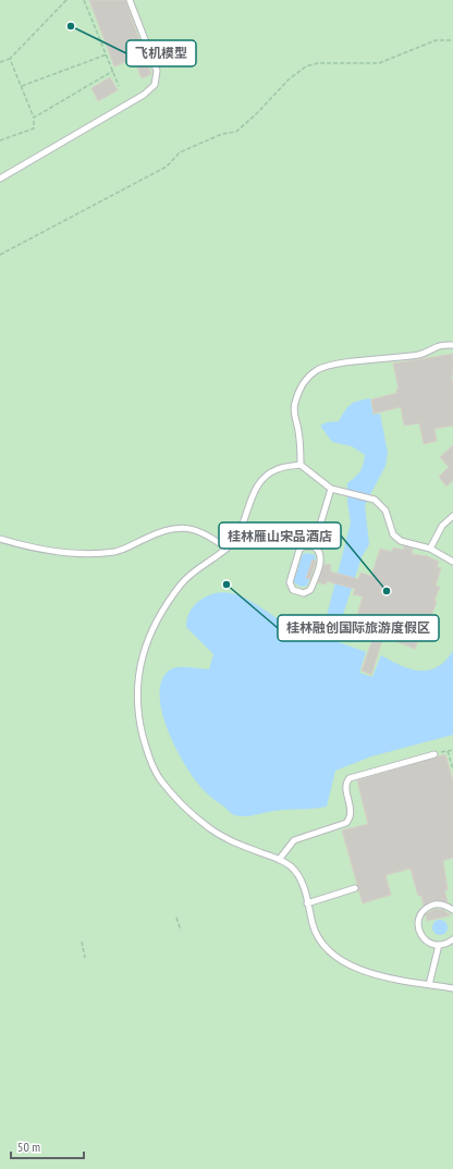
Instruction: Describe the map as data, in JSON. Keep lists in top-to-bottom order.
{
  "places": ["飞机模型", "桂林融创国际旅游度假区", "桂林雁山宋品酒店"],
  "scale_bar": "50 m"
}
